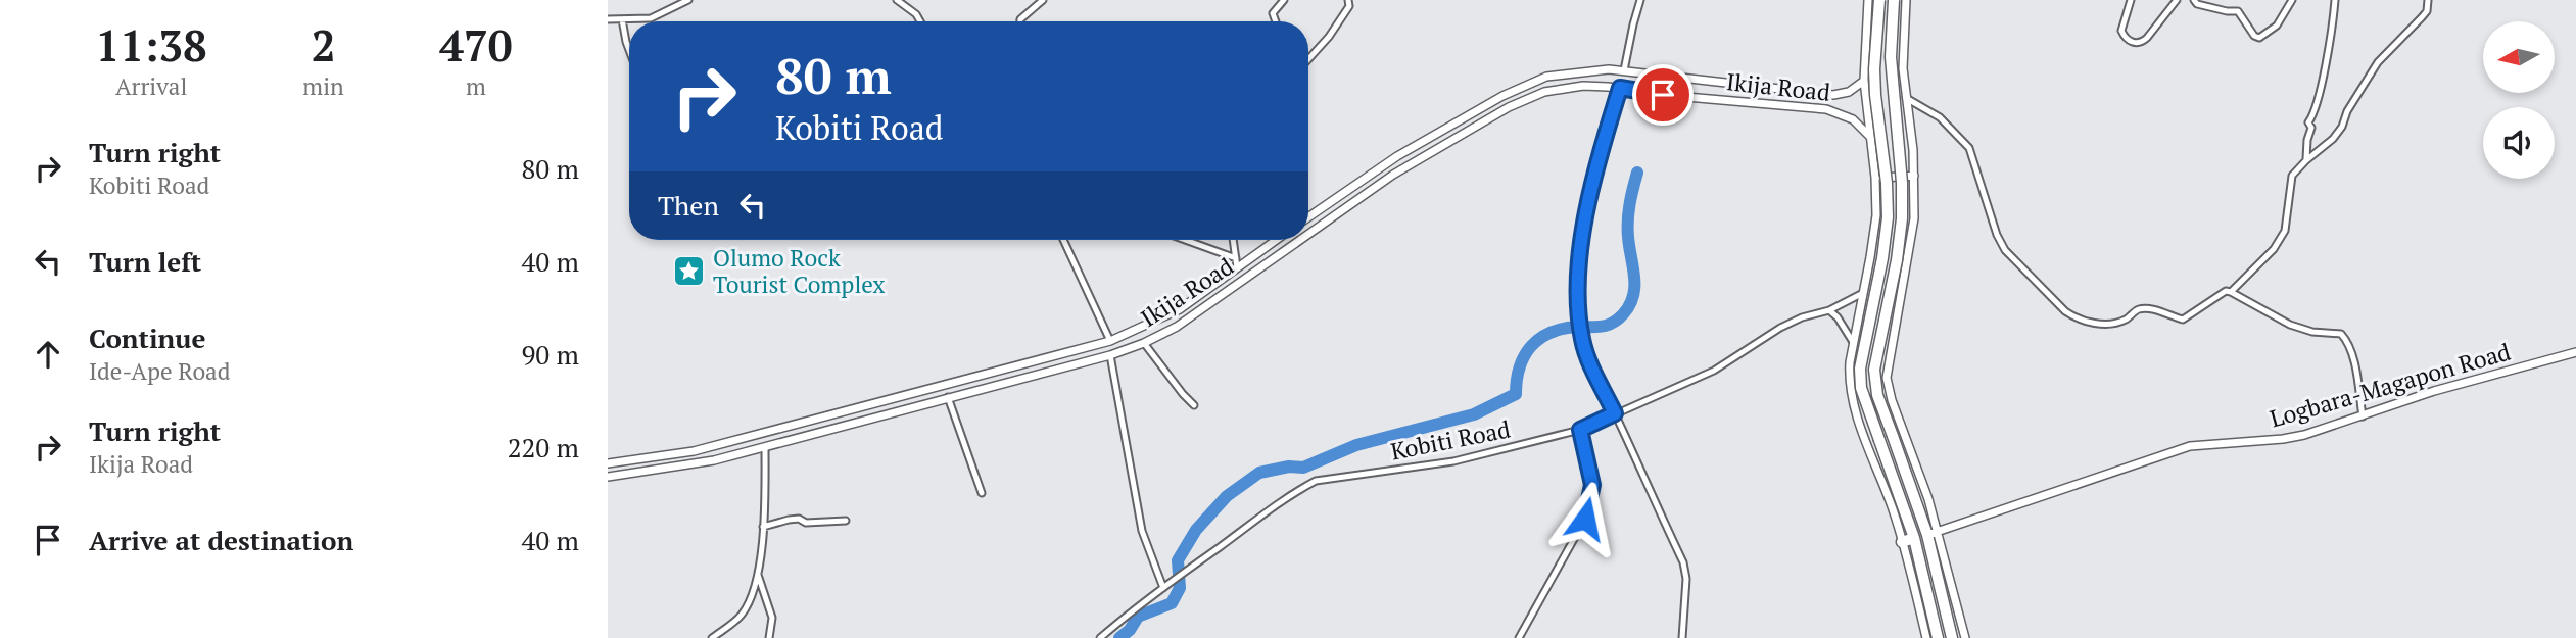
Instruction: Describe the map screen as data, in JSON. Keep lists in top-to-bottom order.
{
  "streets": {
    "street": ["Ikija Road", "Logbara-Magapon Road", "Kobiti Road"]
  },
  "places": {
    "place": ["Olumo Rock Tourist Complex"]
  },
  "north": "left",
  "page": {
    "eta": [
      "11:38",
      "Arrival",
      "2",
      "min",
      "470",
      "m"
    ],
    "turn": ["80 m", "Kobiti Road"],
    "list": [
      {
        "name": "Turn right",
        "note": "Kobiti Road",
        "value": "80 m"
      },
      {
        "name": "Turn left",
        "value": "40 m"
      },
      {
        "name": "Continue",
        "note": "Ide-Ape Road",
        "value": "90 m"
      },
      {
        "name": "Turn right",
        "note": "Ikija Road",
        "value": "220 m"
      },
      {
        "name": "Arrive at destination",
        "value": "40 m"
      }
    ],
    "then": "Then"
  }
}
